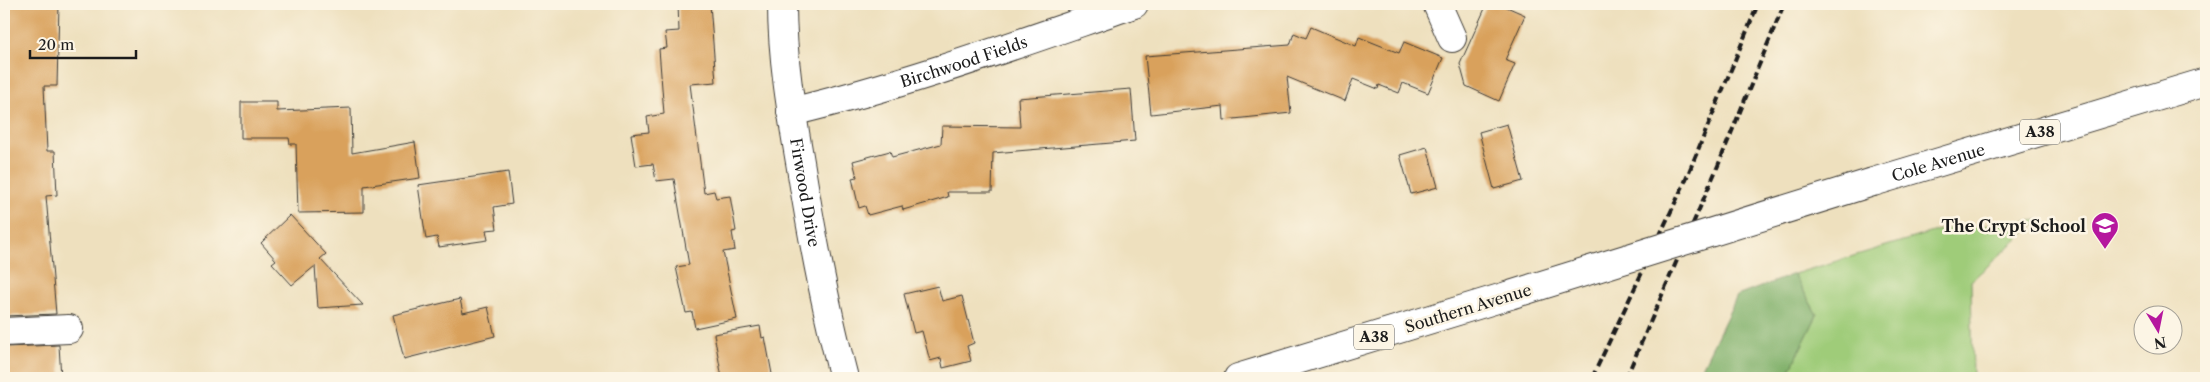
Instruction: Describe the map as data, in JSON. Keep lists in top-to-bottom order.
{
  "streets": {
    "main road": [
      "Birchwood Fields",
      "A38",
      "Cole Avenue",
      "Firwood Drive",
      "Southern Avenue"
    ]
  },
  "crossings": [
    ["Birchwood Fields", "Firwood Drive"],
    ["Cole Avenue", "Southern Avenue"]
  ],
  "places": {
    "school or university": ["The Crypt School"]
  },
  "scale_bar": "20 m",
  "north": "bottom"
}
